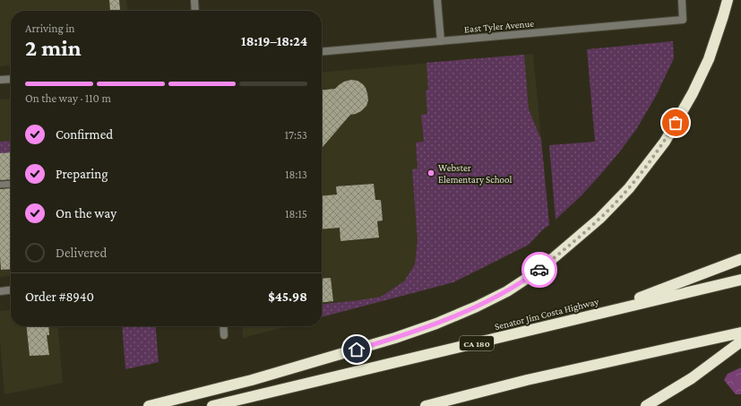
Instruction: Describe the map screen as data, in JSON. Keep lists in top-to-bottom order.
{
  "streets": {
    "highway": ["Senator Jim Costa Highway", "CA 180"],
    "street": ["East Tyler Avenue"]
  },
  "places": ["Webster Elementary School"],
  "page": {
    "heading": ["2 min", "Arriving in", "18:19–18:24"],
    "panel": ["Order #8940", "$45.98"],
    "bar": "On the way · 110 m",
    "list": [
      ["Confirmed", "17:53"],
      ["Preparing", "18:13"],
      ["On the way", "18:15"],
      "Delivered"
    ]
  }
}
